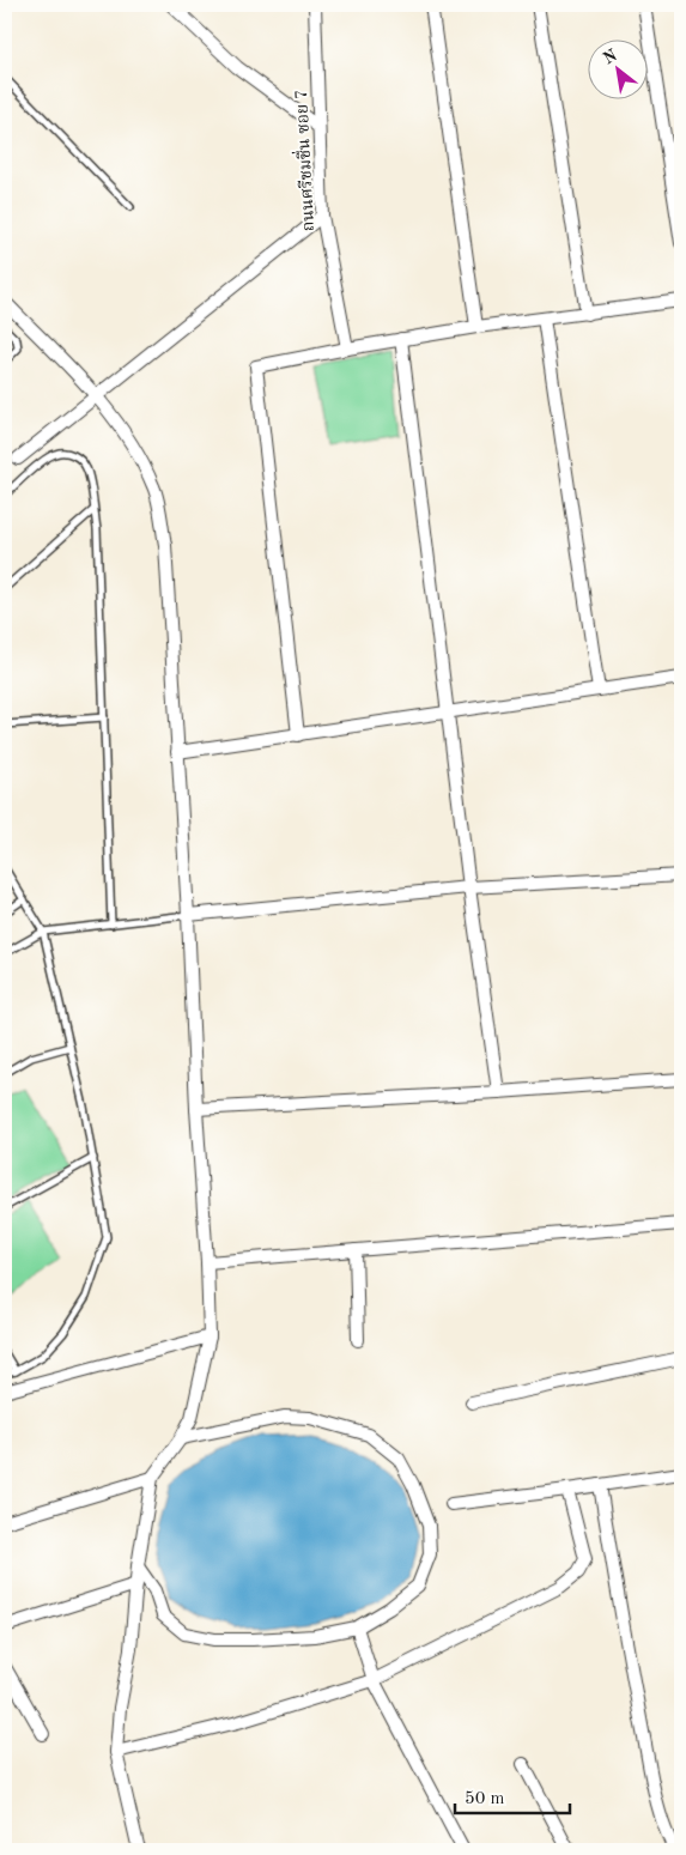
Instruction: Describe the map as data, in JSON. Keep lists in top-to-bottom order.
{
  "streets": {
    "street": ["ถนนศรีชมชื่น ซอย 7"]
  },
  "scale_bar": "50 m",
  "north": "top left"
}
